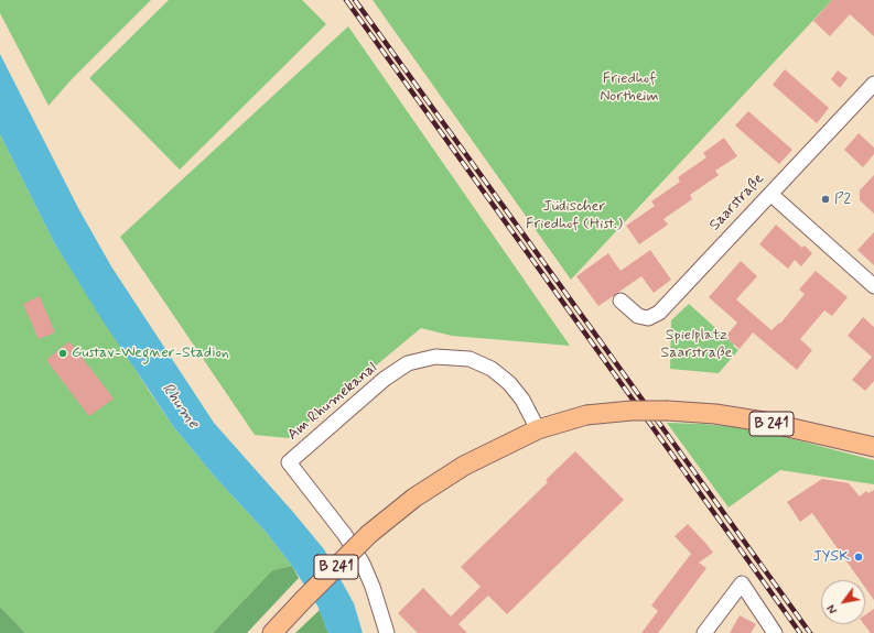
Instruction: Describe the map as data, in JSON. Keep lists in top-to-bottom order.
{
  "streets": {
    "main road": ["B 241"],
    "street": ["Saarstraße", "Am Rhumekanal"]
  },
  "crossings": [
    ["Am Rhumekanal", "B 241"]
  ],
  "water": ["Rhume"],
  "parks": ["Friedhof Northeim", "Jüdischer Friedhof (Hist.)", "Spielplatz Saarstraße"],
  "places": ["P2", "Gustav-Wegner-Stadion", "JYSK"],
  "north": "bottom left"
}
